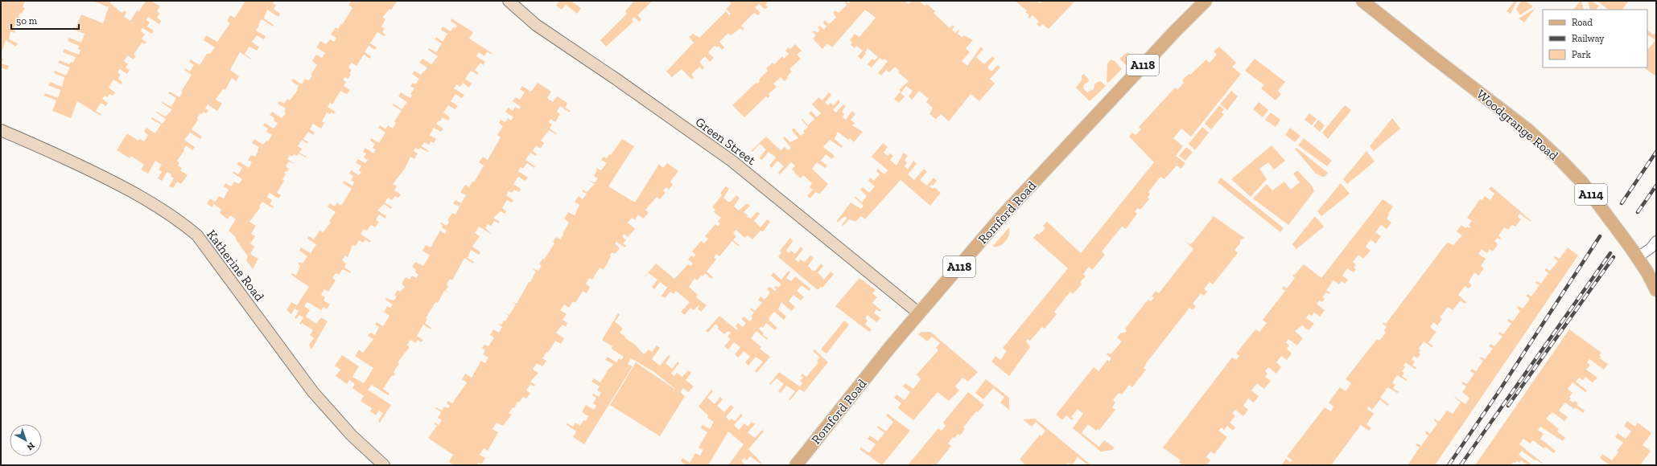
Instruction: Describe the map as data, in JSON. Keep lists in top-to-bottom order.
{
  "streets": {
    "main road": [
      "A118",
      "Woodgrange Road",
      "Green Street",
      "A114",
      "Romford Road",
      "Katherine Road"
    ]
  },
  "crossings": [
    ["Green Street", "Romford Road"]
  ],
  "legend": ["Road", "Railway", "Park"],
  "scale_bar": "50 m",
  "north": "bottom right"
}
